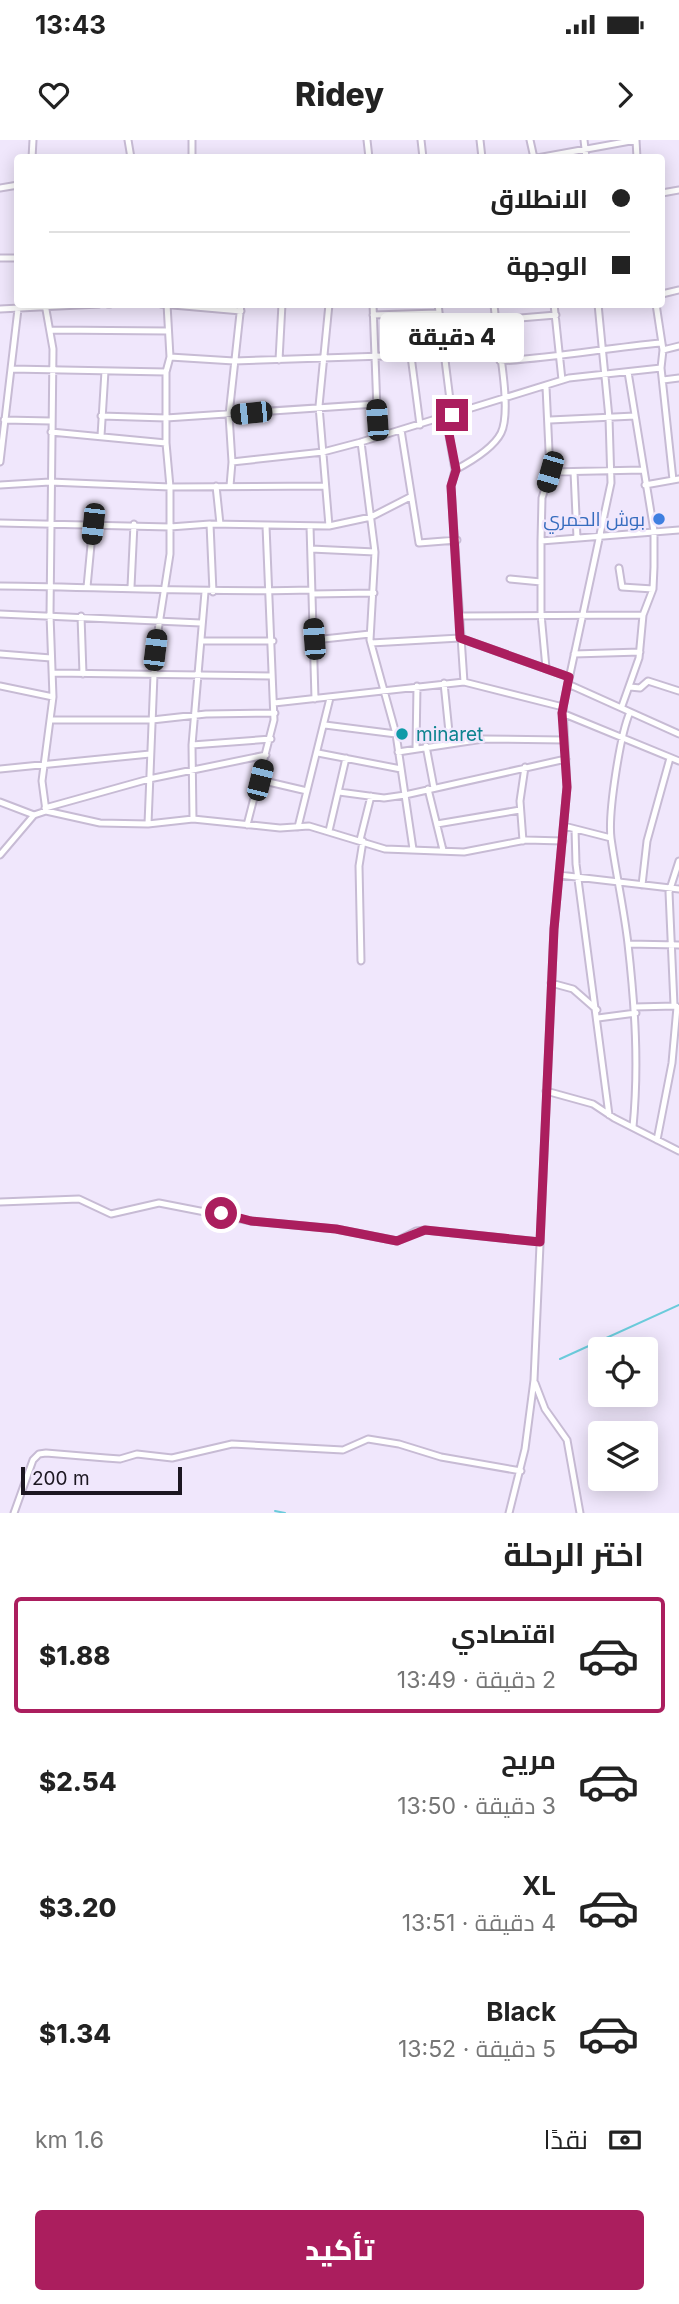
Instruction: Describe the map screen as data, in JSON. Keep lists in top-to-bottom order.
{
  "places": ["بوش الحمري", "minaret"],
  "scale_bar": "200 m",
  "page": {
    "status": "13:43",
    "header": "Ridey",
    "banner": ["الانطلاق", "الوجهة"],
    "bubble": "4 دقيقة",
    "scale": "200 m",
    "heading": "اختر الرحلة",
    "list": [
      {
        "name": "اقتصادي",
        "note": "2 دقيقة · 13:49",
        "value": "$1.88"
      },
      {
        "name": "مريح",
        "note": "3 دقيقة · 13:50",
        "value": "$2.54"
      },
      {
        "name": "XL",
        "note": "4 دقيقة · 13:51",
        "value": "$3.20"
      },
      {
        "name": "Black",
        "note": "5 دقيقة · 13:52",
        "value": "$1.34"
      }
    ],
    "pay": ["نقدًا", "1.6 km"],
    "buttons": "تأكيد"
  }
}
